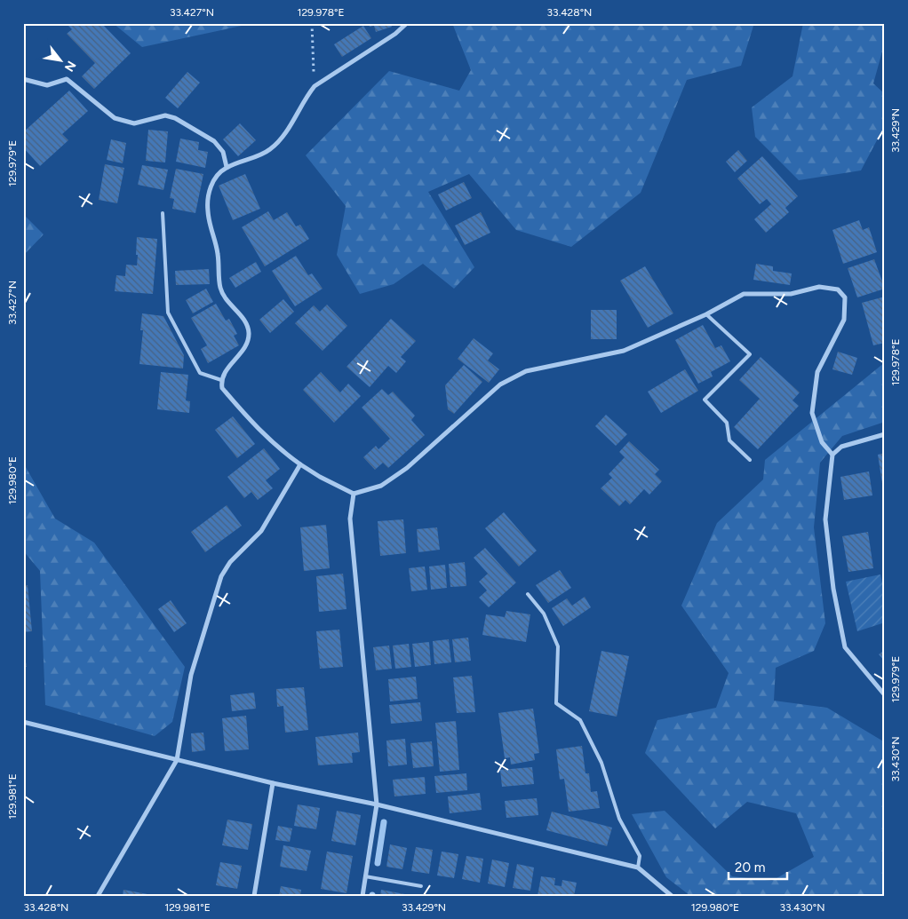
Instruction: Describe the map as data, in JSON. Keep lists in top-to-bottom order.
{
  "scale_bar": "20 m",
  "north": "bottom right",
  "coordinates": [
    "33.427°N",
    "129.978°E",
    "33.428°N",
    "33.429°N",
    "129.979°E",
    "129.980°E",
    "33.430°N",
    "129.981°E"
  ]
}
